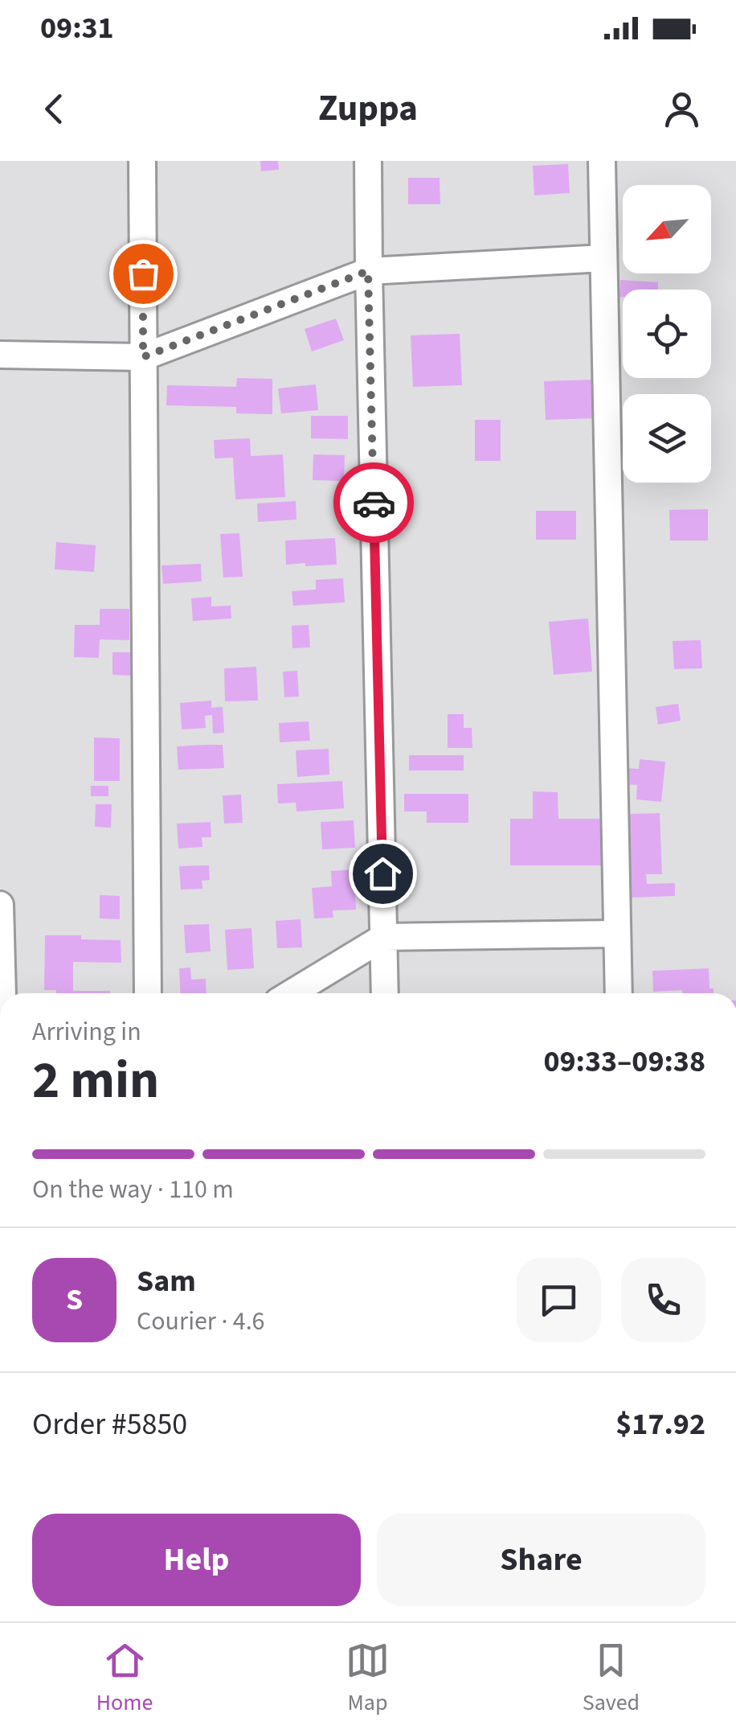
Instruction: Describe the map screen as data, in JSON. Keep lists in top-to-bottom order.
{
  "north": "bottom left",
  "page": {
    "status": "09:31",
    "header": "Zuppa",
    "heading": ["2 min", "Arriving in", "09:33–09:38"],
    "panel": [
      "Sam",
      "Courier · 4.6",
      "Order #5850",
      "$17.92"
    ],
    "bar": "On the way · 110 m",
    "round": "S",
    "buttons": ["Help", "Share"],
    "tabs": ["Home", "Map", "Saved"]
  }
}
